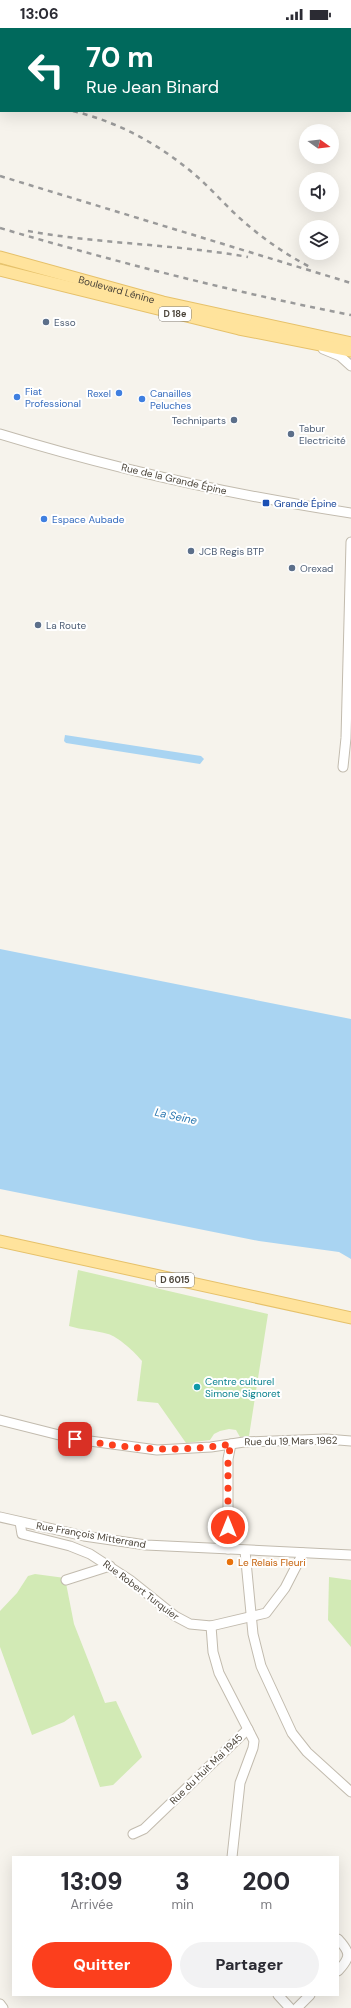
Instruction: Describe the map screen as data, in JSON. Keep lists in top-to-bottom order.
{
  "streets": {
    "main road": ["Boulevard Lénine", "D 18e", "D 6015"],
    "street": [
      "Rue de la Grande Épine",
      "Rue du 19 Mars 1962",
      "Rue François Mitterrand",
      "Rue Robert Turquier",
      "Rue du Huit Mai 1945"
    ]
  },
  "crossings": [
    ["Rue François Mitterrand", "Rue Robert Turquier"],
    ["Rue Robert Turquier", "Rue du Huit Mai 1945"]
  ],
  "water": ["La Seine"],
  "places": {
    "other": [
      "Esso",
      "Rexel",
      "Fiat Professional",
      "Canailles Peluches",
      "Techniparts",
      "Tabur Electricité",
      "Espace Aubade",
      "JCB Regis BTP",
      "Orexad",
      "La Route",
      "Centre culturel Simone Signoret",
      "Le Relais Fleuri"
    ],
    "transit": ["Grande Épine"]
  },
  "north": "right",
  "page": {
    "status": "13:06",
    "turn": ["70 m", "Rue Jean Binard"],
    "eta": [
      "13:09",
      "Arrivée",
      "3",
      "min",
      "200",
      "m"
    ],
    "buttons": ["Quitter", "Partager"]
  }
}
